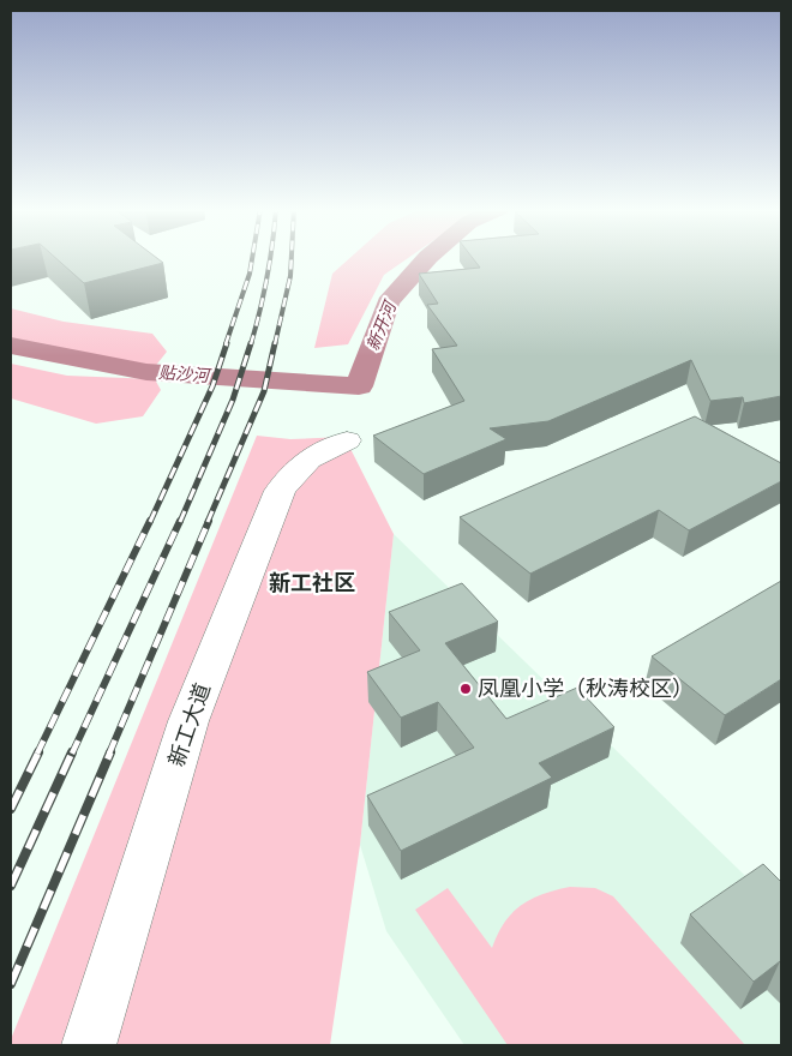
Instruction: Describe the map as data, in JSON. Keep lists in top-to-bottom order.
{
  "streets": {
    "street": ["新工大道"]
  },
  "districts": ["新工社区"],
  "water": ["新开河", "贴沙河"],
  "places": ["凤凰小学（秋涛校区）"]
}
